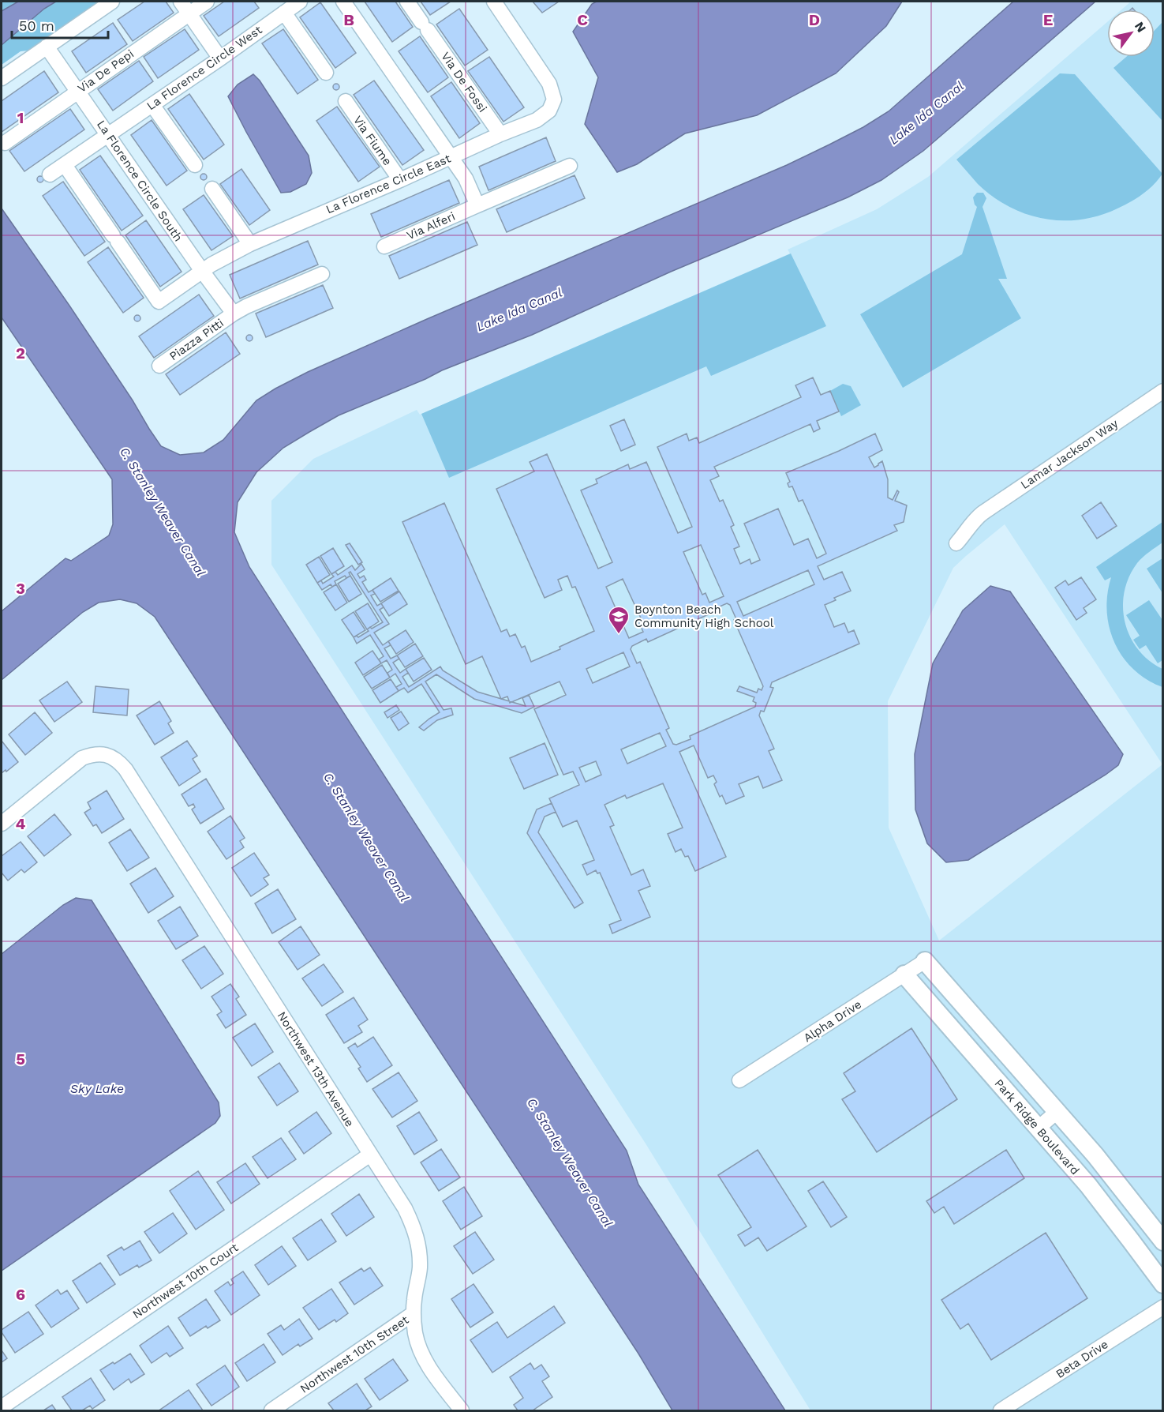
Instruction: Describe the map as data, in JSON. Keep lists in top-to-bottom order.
{
  "streets": {
    "street": [
      "La Florence Circle West",
      "Via De Pepi",
      "Via De Fossi",
      "Via Fiume",
      "La Florence Circle South",
      "La Florence Circle East",
      "Via Alferi",
      "Piazza Pitti",
      "Lamar Jackson Way",
      "Alpha Drive",
      "Northwest 13th Avenue",
      "Park Ridge Boulevard",
      "Northwest 10th Court",
      "Northwest 10th Street",
      "Beta Drive"
    ]
  },
  "crossings": [
    ["La Florence Circle West", "La Florence Circle South"],
    ["La Florence Circle West", "La Florence Circle East"],
    ["Via De Pepi", "La Florence Circle South"],
    ["Via De Fossi", "La Florence Circle East"],
    ["Via Fiume", "La Florence Circle East"],
    ["La Florence Circle South", "La Florence Circle East"],
    ["La Florence Circle South", "Piazza Pitti"],
    ["Alpha Drive", "Park Ridge Boulevard"],
    ["Northwest 13th Avenue", "Northwest 10th Court"],
    ["Northwest 13th Avenue", "Northwest 10th Street"]
  ],
  "water": ["Lake Ida Canal", "C. Stanley Weaver Canal", "Sky Lake"],
  "places": {
    "school or university": ["Boynton Beach Community High School"]
  },
  "scale_bar": "50 m",
  "north": "top right",
  "grid": {
    "columns": [
      "B",
      "C",
      "D",
      "E"
    ],
    "rows": [
      "1",
      "2",
      "3",
      "4",
      "5",
      "6"
    ]
  }
}
